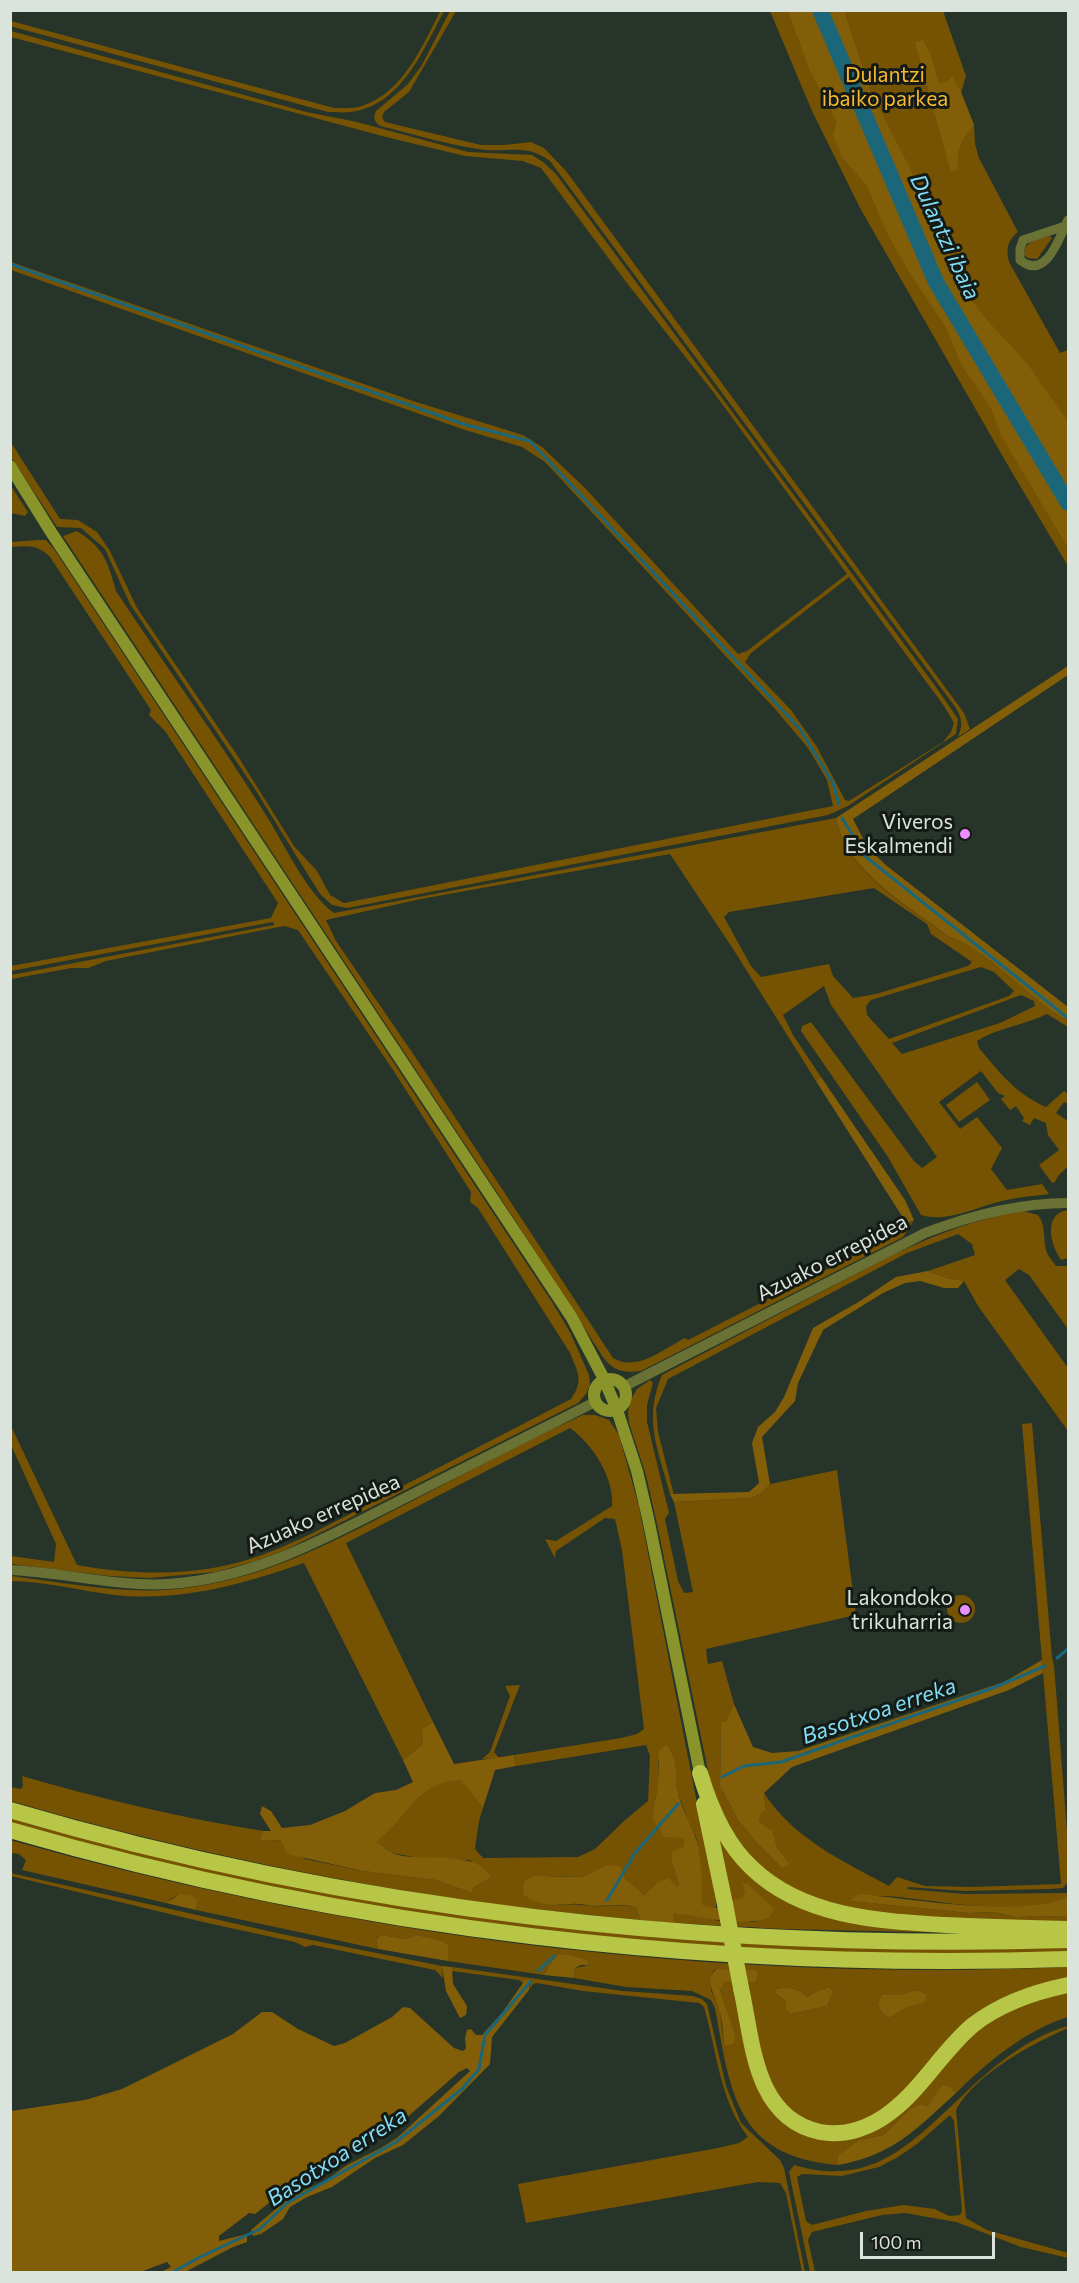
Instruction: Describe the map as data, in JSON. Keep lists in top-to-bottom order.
{
  "streets": {
    "street": ["Azuako errepidea"]
  },
  "water": ["Dulantzi ibaia", "Basotxoa erreka"],
  "parks": ["Dulantzi ibaiko parkea"],
  "places": ["Viveros Eskalmendi", "Lakondoko trikuharria"],
  "scale_bar": "100 m"
}
